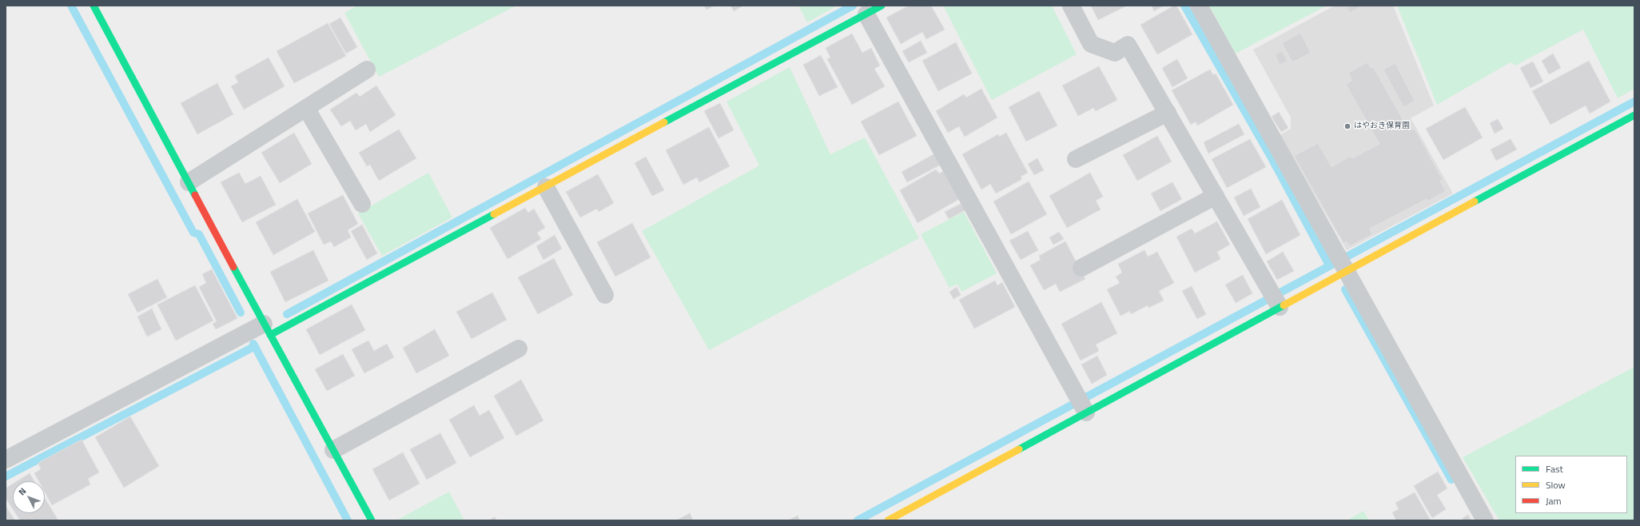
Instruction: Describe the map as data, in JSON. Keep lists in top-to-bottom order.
{
  "places": ["はやおき保育園"],
  "legend": ["Fast", "Slow", "Jam"],
  "north": "top left"
}
